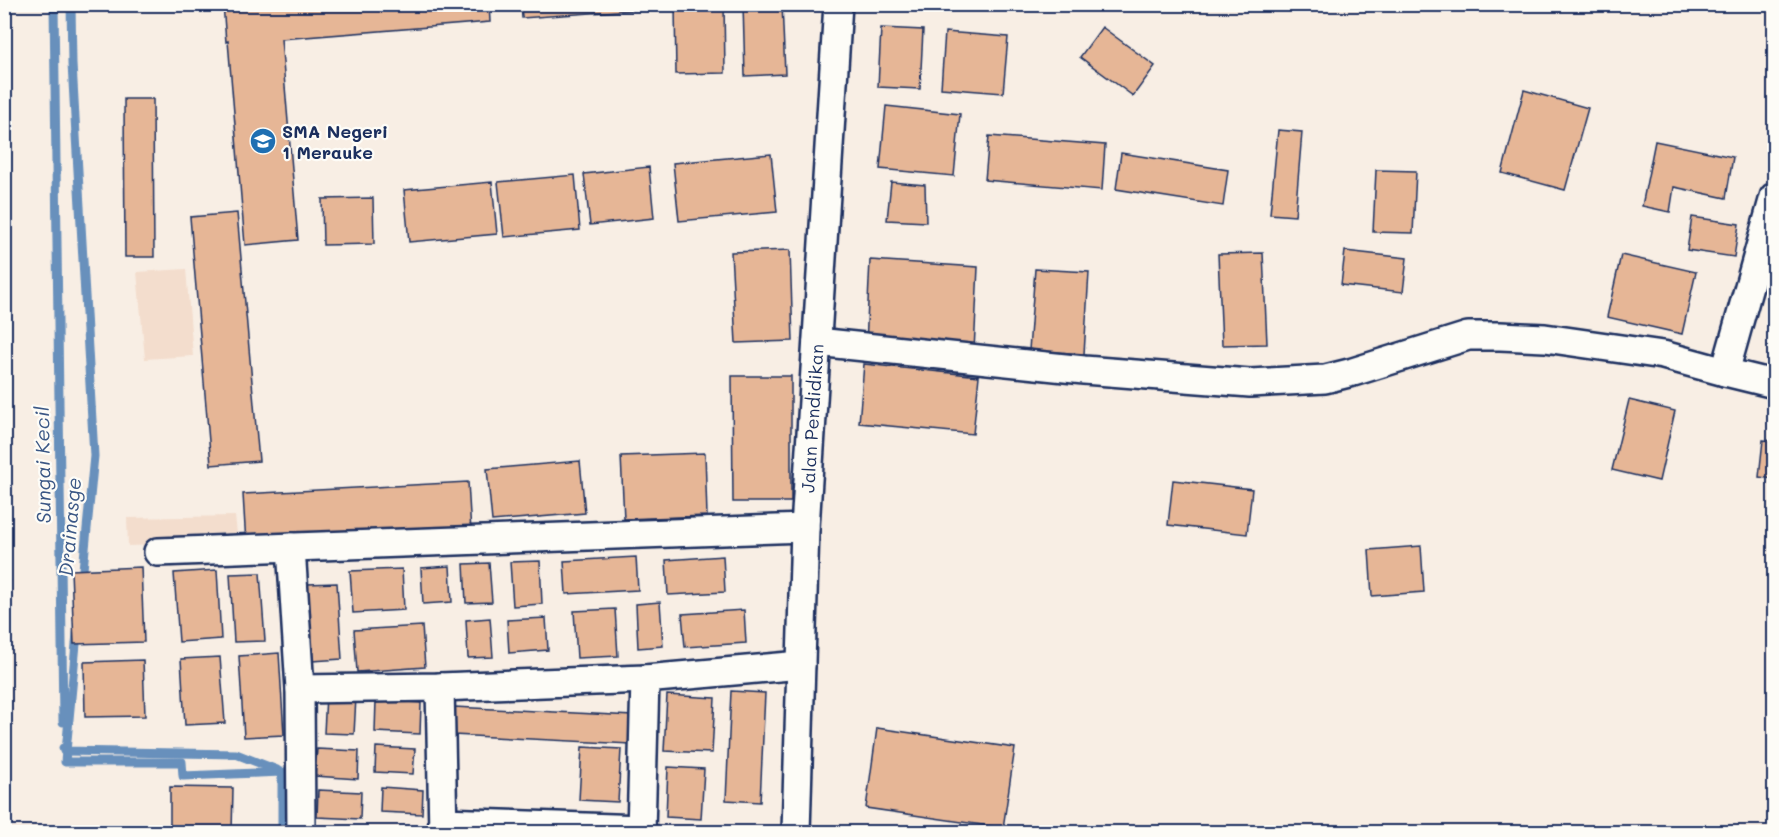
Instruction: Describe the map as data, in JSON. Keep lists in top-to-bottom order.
{
  "streets": {
    "street": ["Jalan Pendidikan"]
  },
  "water": ["Sungai Kecil", "Drainasge"],
  "places": {
    "school or university": ["SMA Negeri 1 Merauke"]
  }
}
